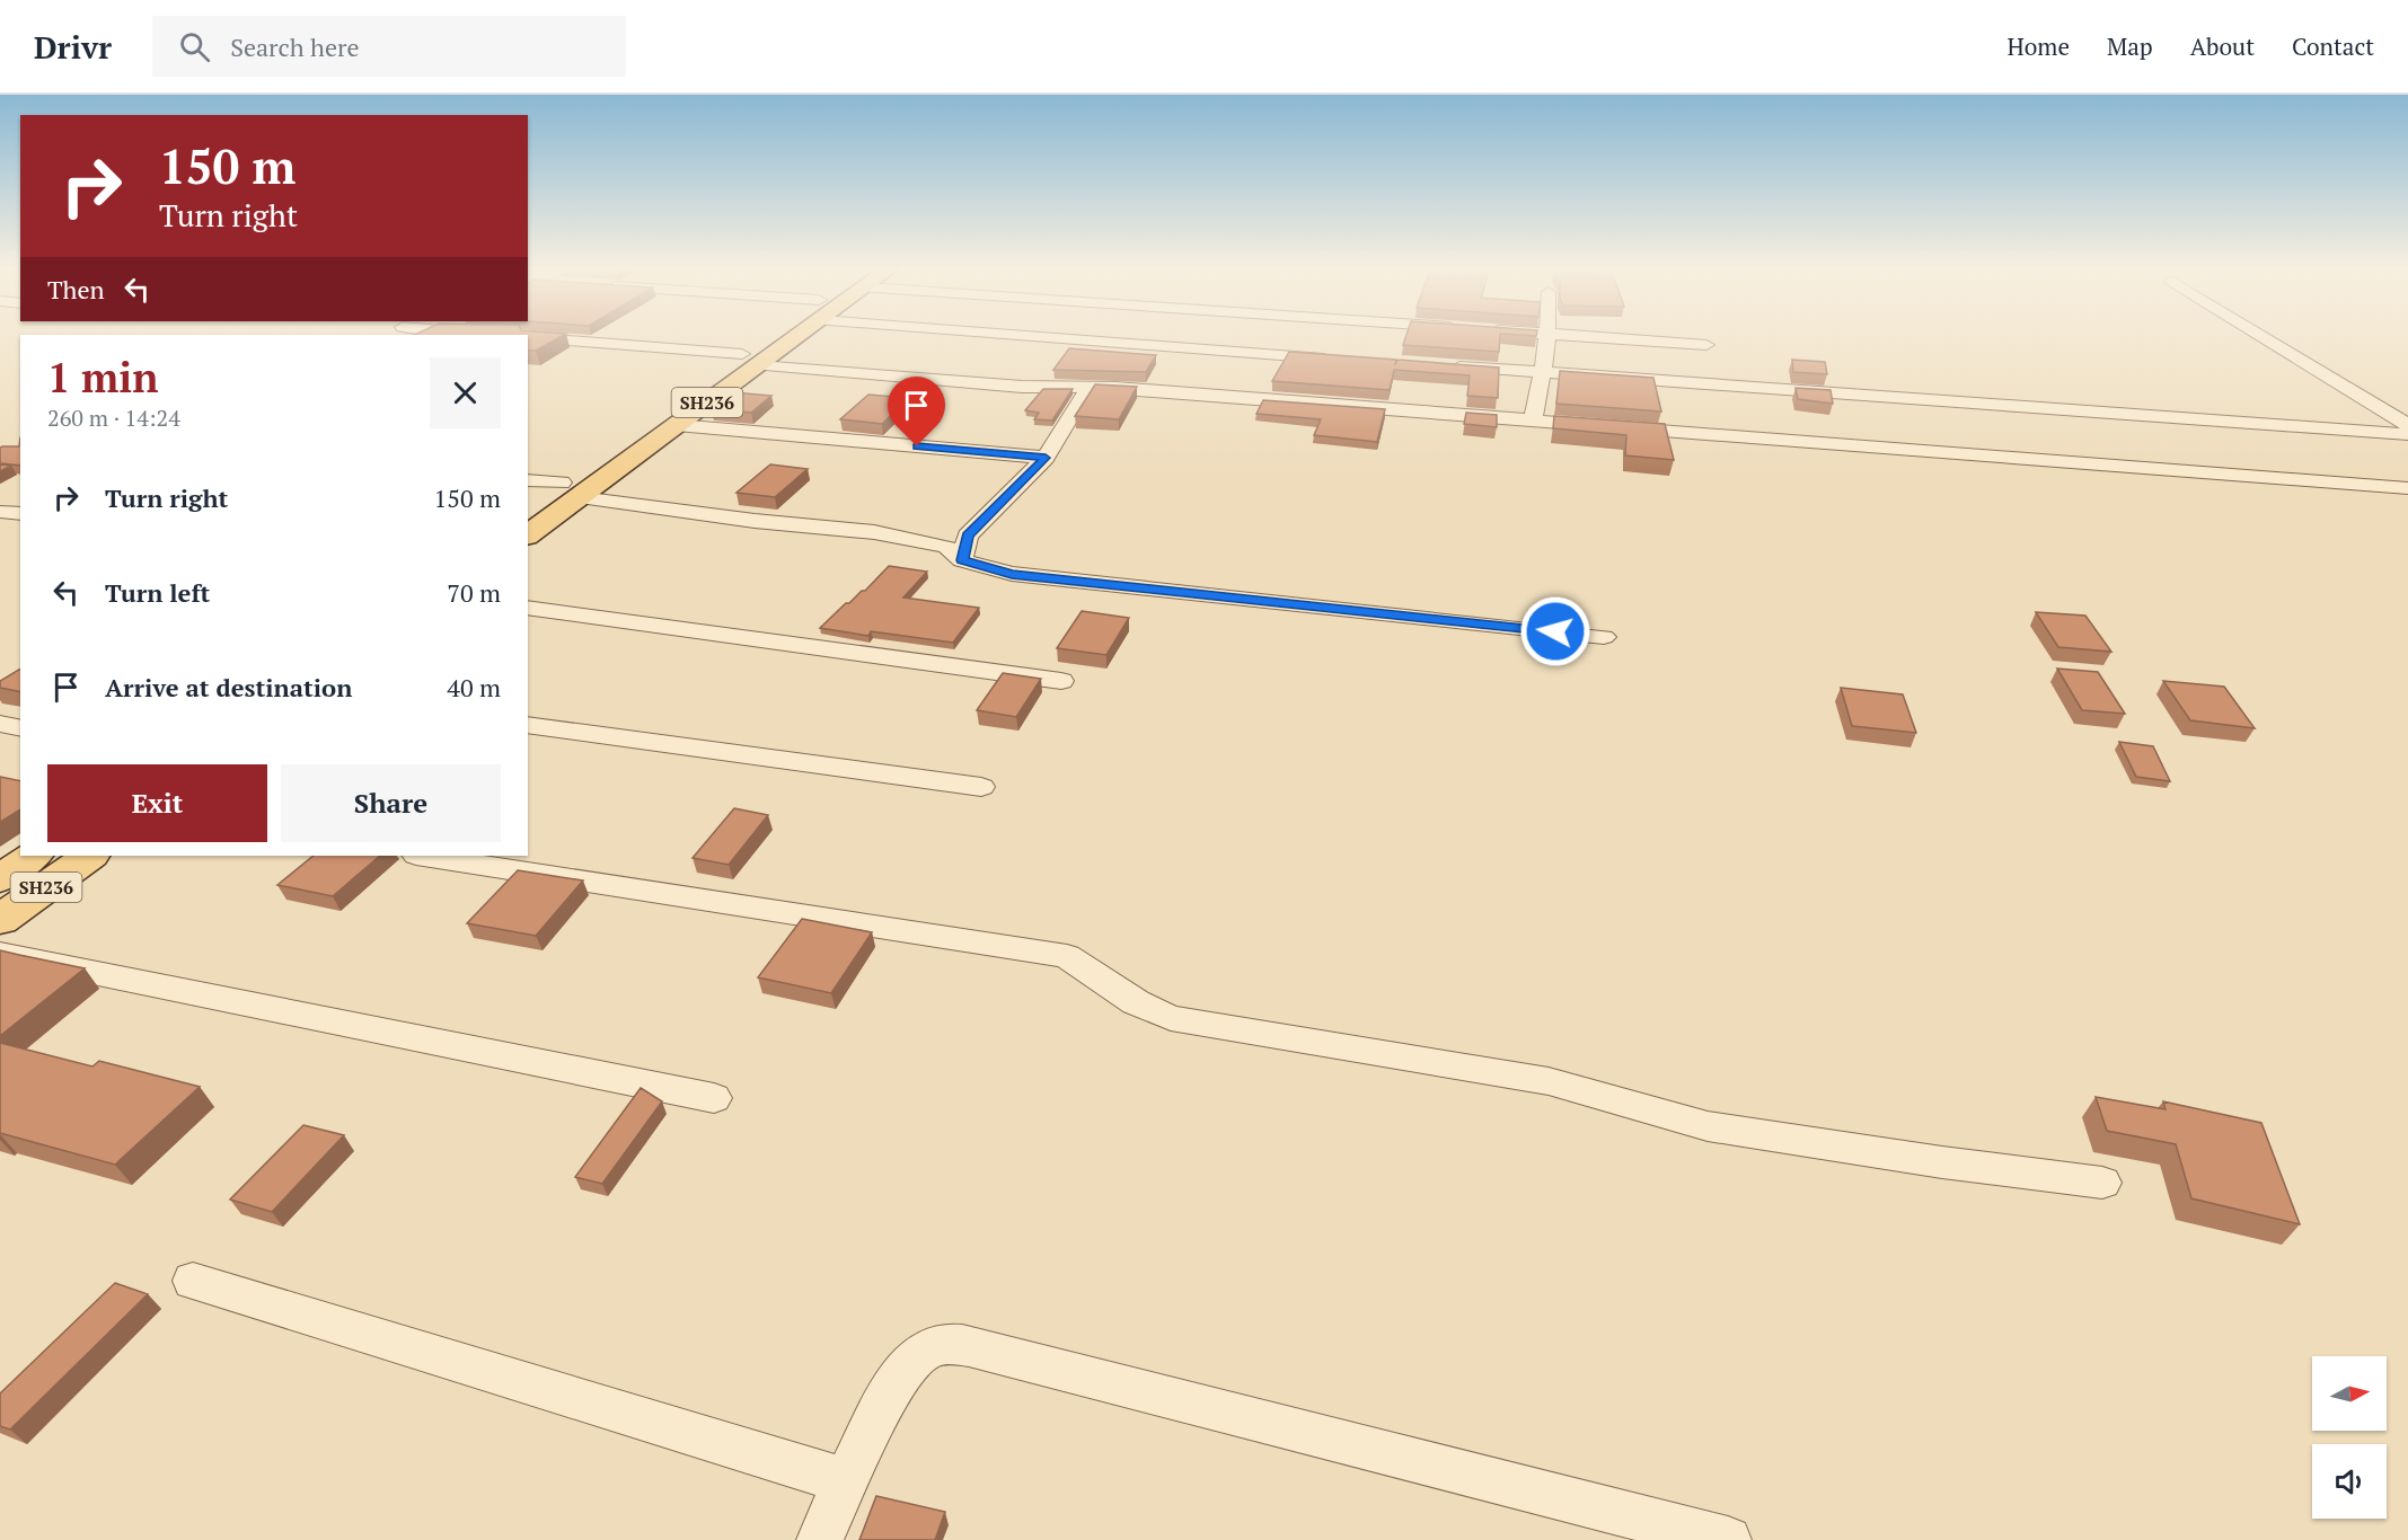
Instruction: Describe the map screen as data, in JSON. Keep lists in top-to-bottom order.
{
  "streets": {
    "main road": ["SH236"]
  },
  "north": "right",
  "page": {
    "header": "Drivr",
    "search": "Search here",
    "nav": [
      "Home",
      "Map",
      "About",
      "Contact"
    ],
    "turn": ["150 m", "Turn right"],
    "then": "Then",
    "heading": ["1 min", "260 m · 14:24"],
    "list": [
      {
        "name": "Turn right",
        "value": "150 m"
      },
      {
        "name": "Turn left",
        "value": "70 m"
      },
      {
        "name": "Arrive at destination",
        "value": "40 m"
      }
    ],
    "buttons": ["Exit", "Share"]
  }
}
